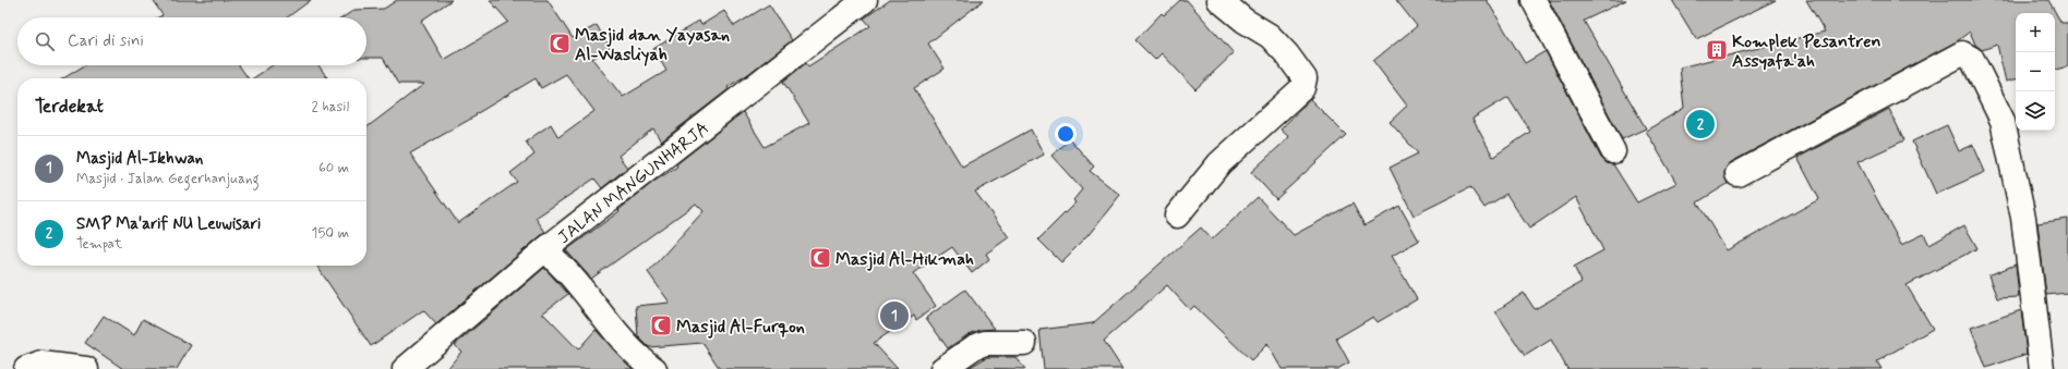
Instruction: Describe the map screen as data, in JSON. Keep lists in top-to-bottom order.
{
  "streets": {
    "street": ["JALAN MANGUNHARJA"]
  },
  "places": {
    "mosque": ["Masjid dan Yayasan Al-Wasliyah", "Masjid Al-Hikmah", "Masjid Al-Furqon"],
    "building": ["Komplek Pesantren Assyafa'ah"]
  },
  "page": {
    "map_buttons": ["+", "−"],
    "search": "Cari di sini",
    "heading": ["Terdekat", "2 hasil"],
    "pins": ["2", "1"],
    "list": [
      {
        "mark": "1",
        "name": "Masjid Al-Ikhwan",
        "note": "Masjid · Jalan Gegerhanjuang",
        "value": "60 m"
      },
      {
        "mark": "2",
        "name": "SMP Ma'arif NU Leuwisari",
        "note": "Tempat",
        "value": "150 m"
      }
    ]
  }
}
